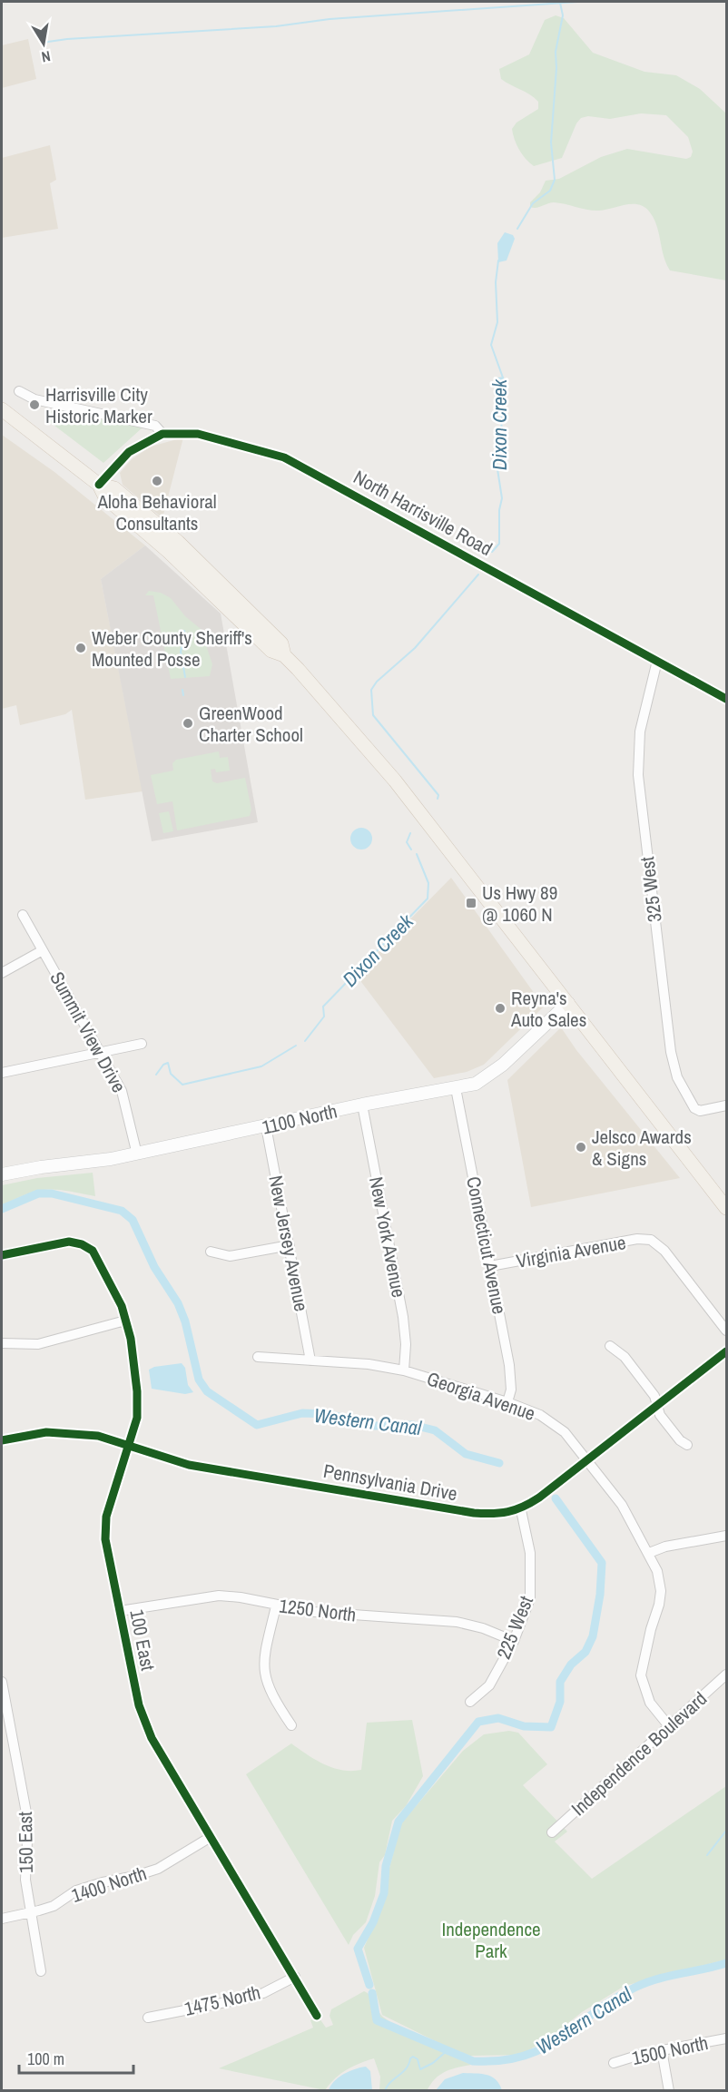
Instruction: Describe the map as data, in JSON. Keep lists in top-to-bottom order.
{
  "streets": {
    "street": [
      "North Harrisville Road",
      "325 West",
      "Summit View Drive",
      "1100 North",
      "New York Avenue",
      "New Jersey Avenue",
      "Connecticut Avenue",
      "Virginia Avenue",
      "Georgia Avenue",
      "Pennsylvania Drive",
      "1250 North",
      "225 West",
      "100 East",
      "Independence Boulevard",
      "150 East",
      "1400 North",
      "1475 North",
      "1500 North"
    ]
  },
  "crossings": [
    ["North Harrisville Road", "325 West"],
    ["Summit View Drive", "1100 North"],
    ["1100 North", "New York Avenue"],
    ["1100 North", "New Jersey Avenue"],
    ["1100 North", "Connecticut Avenue"],
    ["New York Avenue", "Georgia Avenue"],
    ["New Jersey Avenue", "Georgia Avenue"],
    ["Connecticut Avenue", "Virginia Avenue"],
    ["Connecticut Avenue", "Georgia Avenue"],
    ["Georgia Avenue", "Pennsylvania Drive"],
    ["Georgia Avenue", "Independence Boulevard"],
    ["Pennsylvania Drive", "225 West"],
    ["Pennsylvania Drive", "100 East"],
    ["1250 North", "225 West"],
    ["1250 North", "100 East"],
    ["100 East", "1400 North"],
    ["100 East", "1475 North"],
    ["150 East", "1400 North"]
  ],
  "water": ["Dixon Creek", "Western Canal"],
  "parks": ["Independence Park"],
  "places": {
    "other": [
      "Harrisville City Historic Marker",
      "Aloha Behavioral Consultants",
      "Weber County Sheriff's Mounted Posse",
      "GreenWood Charter School",
      "Reyna's Auto Sales",
      "Jelsco Awards & Signs"
    ],
    "transit": ["Us Hwy 89 @ 1060 N"]
  },
  "scale_bar": "100 m",
  "north": "bottom"
}
